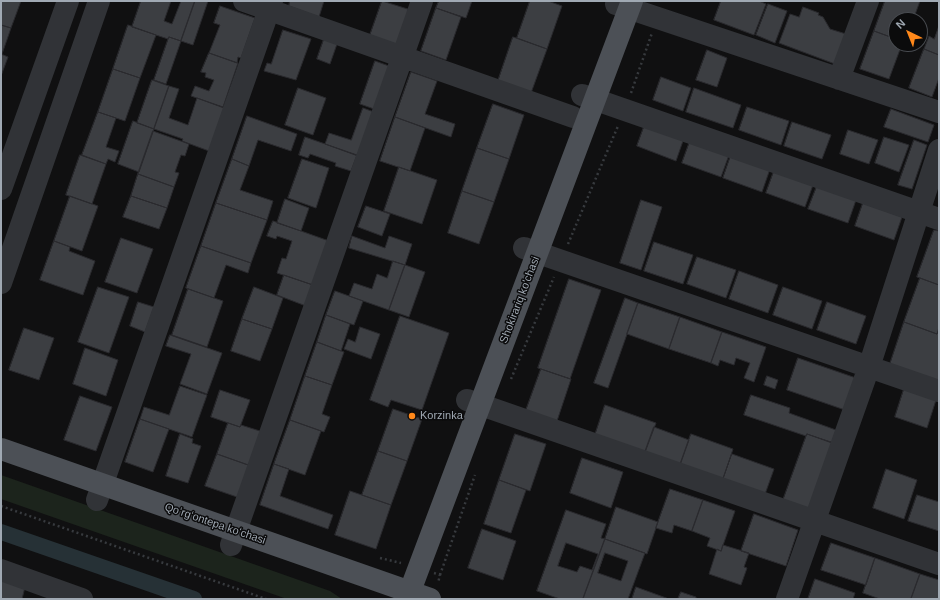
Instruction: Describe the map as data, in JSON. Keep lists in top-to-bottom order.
{
  "streets": {
    "main road": ["Shokirariq ko'chasi", "Qoʻrgʻontepa koʻchasi"]
  },
  "crossings": [
    ["Shokirariq ko'chasi", "Qoʻrgʻontepa koʻchasi"]
  ],
  "places": ["Korzinka"],
  "north": "top left"
}
